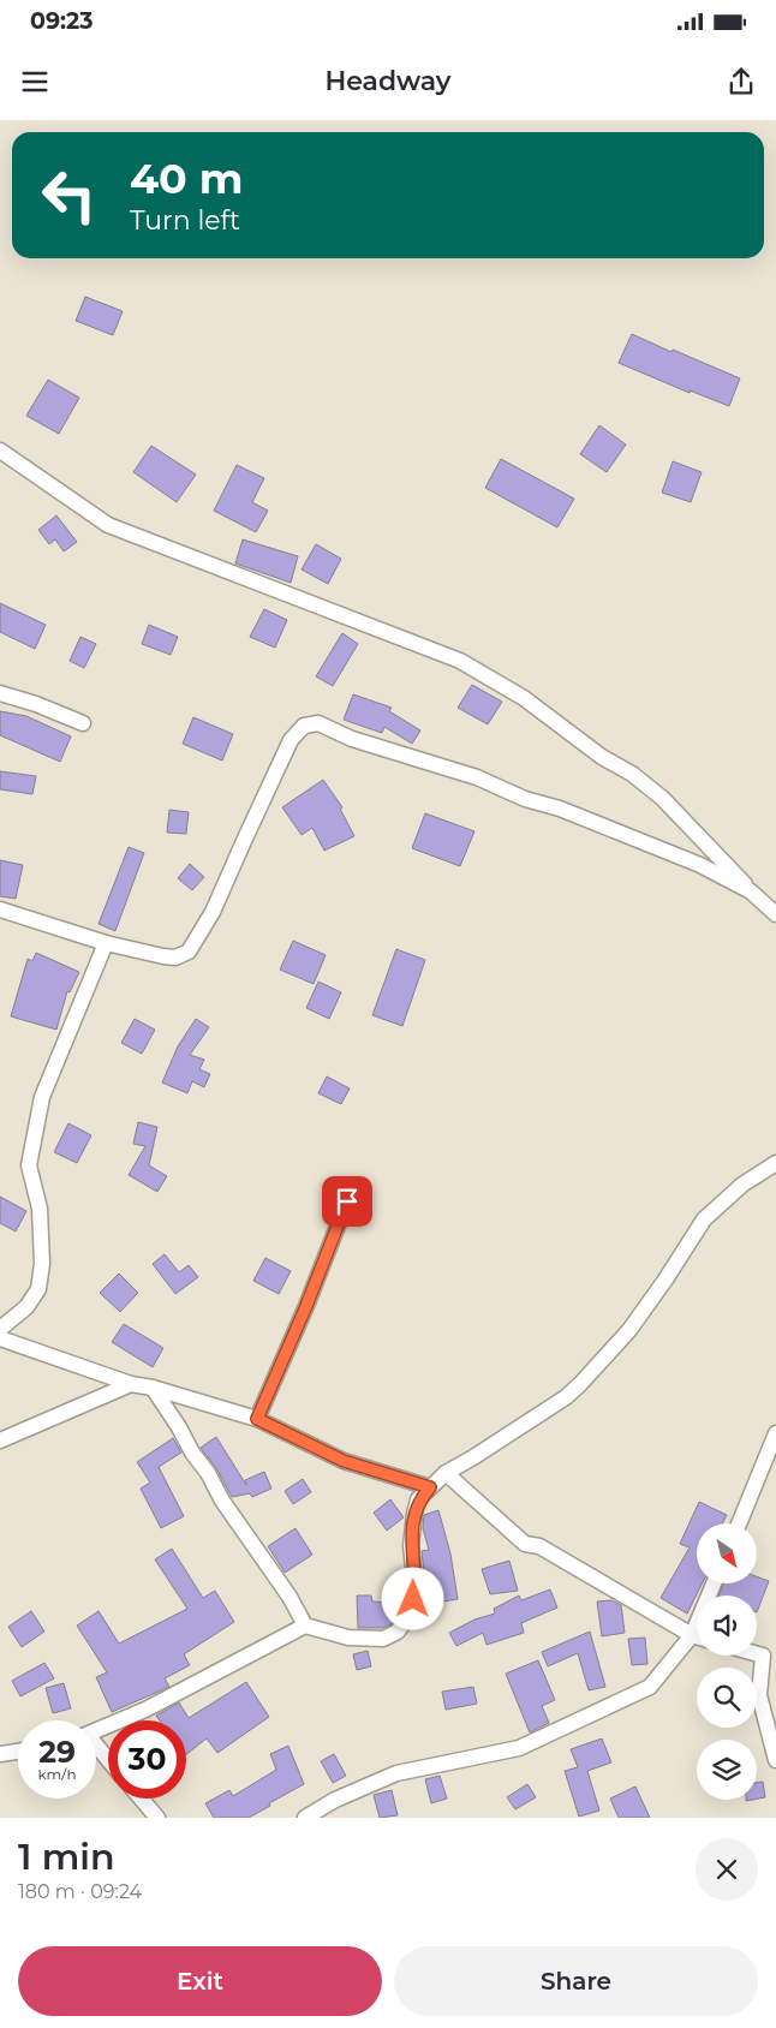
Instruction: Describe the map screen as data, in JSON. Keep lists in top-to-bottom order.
{
  "north": "bottom right",
  "page": {
    "status": "09:23",
    "header": "Headway",
    "turn": ["40 m", "Turn left"],
    "speed": "29 km/h",
    "limit": "30",
    "heading": ["1 min", "180 m · 09:24"],
    "buttons": ["Exit", "Share"]
  }
}
